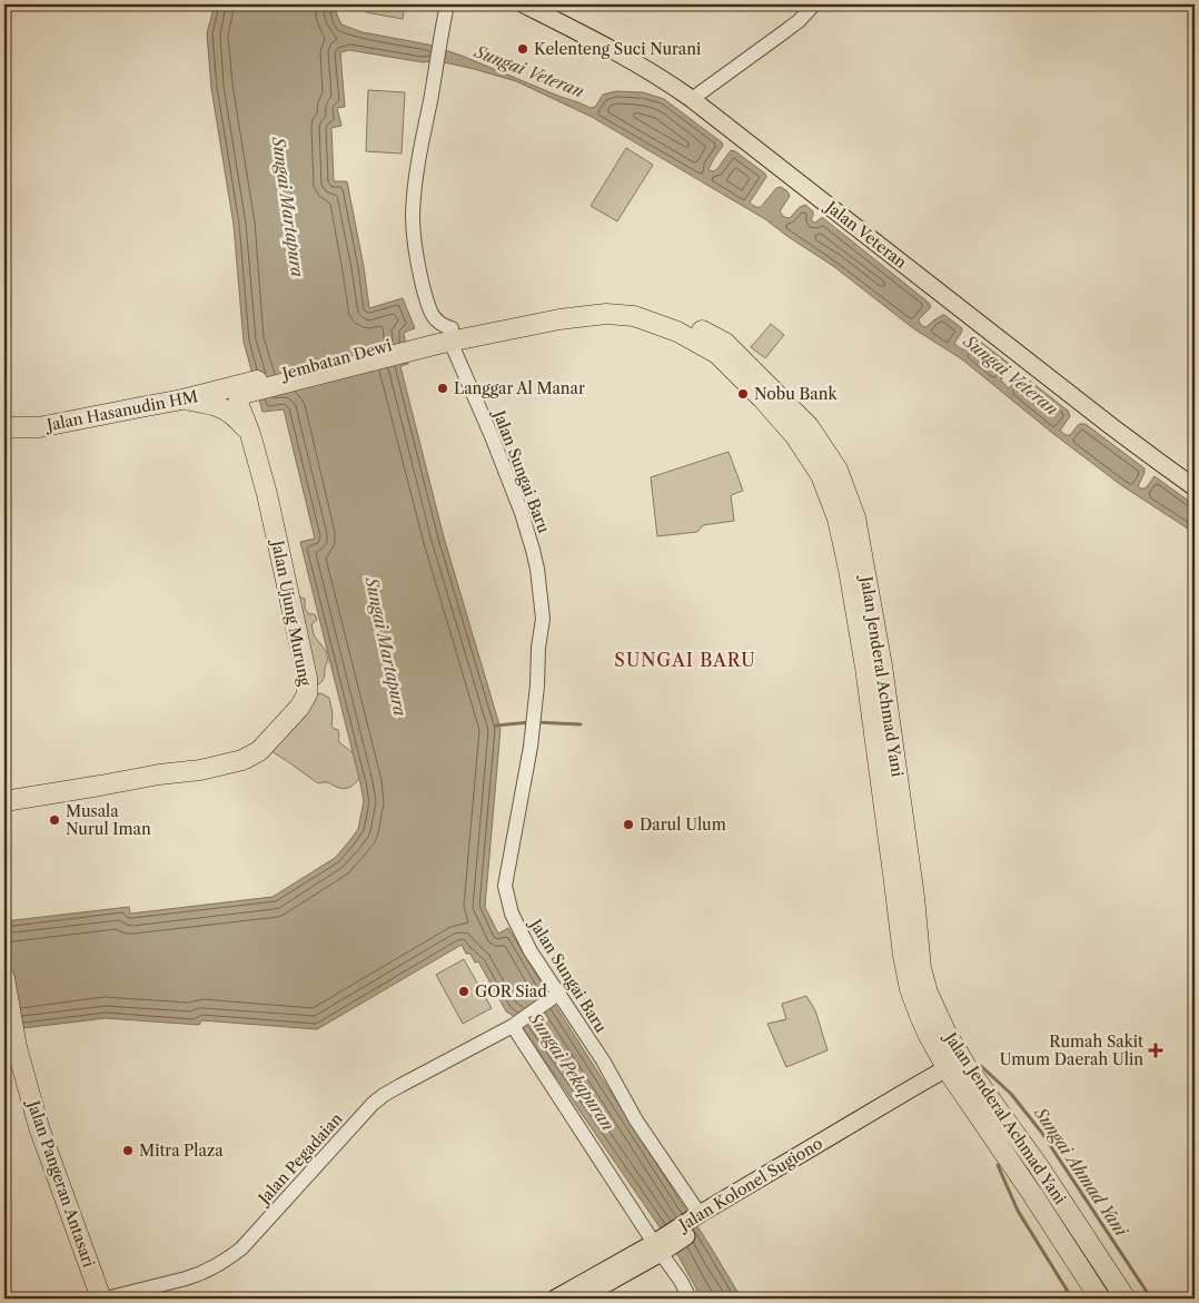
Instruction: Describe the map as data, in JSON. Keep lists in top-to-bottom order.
{
  "streets": {
    "highway": [
      "Jembatan Dewi",
      "Jalan Hasanudin HM",
      "Jalan Ujung Murung",
      "Jalan Jenderal Achmad Yani",
      "Jalan Pangeran Antasari"
    ],
    "main road": ["Jalan Veteran", "Jalan Kolonel Sugiono"],
    "street": ["Jalan Sungai Baru", "Jalan Pegadaian"]
  },
  "crossings": [
    ["Jembatan Dewi", "Jalan Hasanudin HM"],
    ["Jembatan Dewi", "Jalan Sungai Baru"],
    ["Jembatan Dewi", "Jalan Ujung Murung"],
    ["Jembatan Dewi", "Jalan Jenderal Achmad Yani"],
    ["Jalan Hasanudin HM", "Jalan Ujung Murung"],
    ["Jalan Sungai Baru", "Jalan Jenderal Achmad Yani"],
    ["Jalan Sungai Baru", "Jalan Pegadaian"],
    ["Jalan Sungai Baru", "Jalan Kolonel Sugiono"],
    ["Jalan Jenderal Achmad Yani", "Jalan Kolonel Sugiono"]
  ],
  "districts": ["SUNGAI BARU"],
  "water": [
    "Sungai Veteran",
    "Sungai Martapura",
    "Sungai Pekapuran",
    "Sungai Ahmad Yani"
  ],
  "places": {
    "other": [
      "Kelenteng Suci Nurani",
      "Langgar Al Manar",
      "Nobu Bank",
      "Musala Nurul Iman",
      "Darul Ulum",
      "GOR Siad",
      "Mitra Plaza"
    ],
    "health": ["Rumah Sakit Umum Daerah Ulin"]
  }
}
